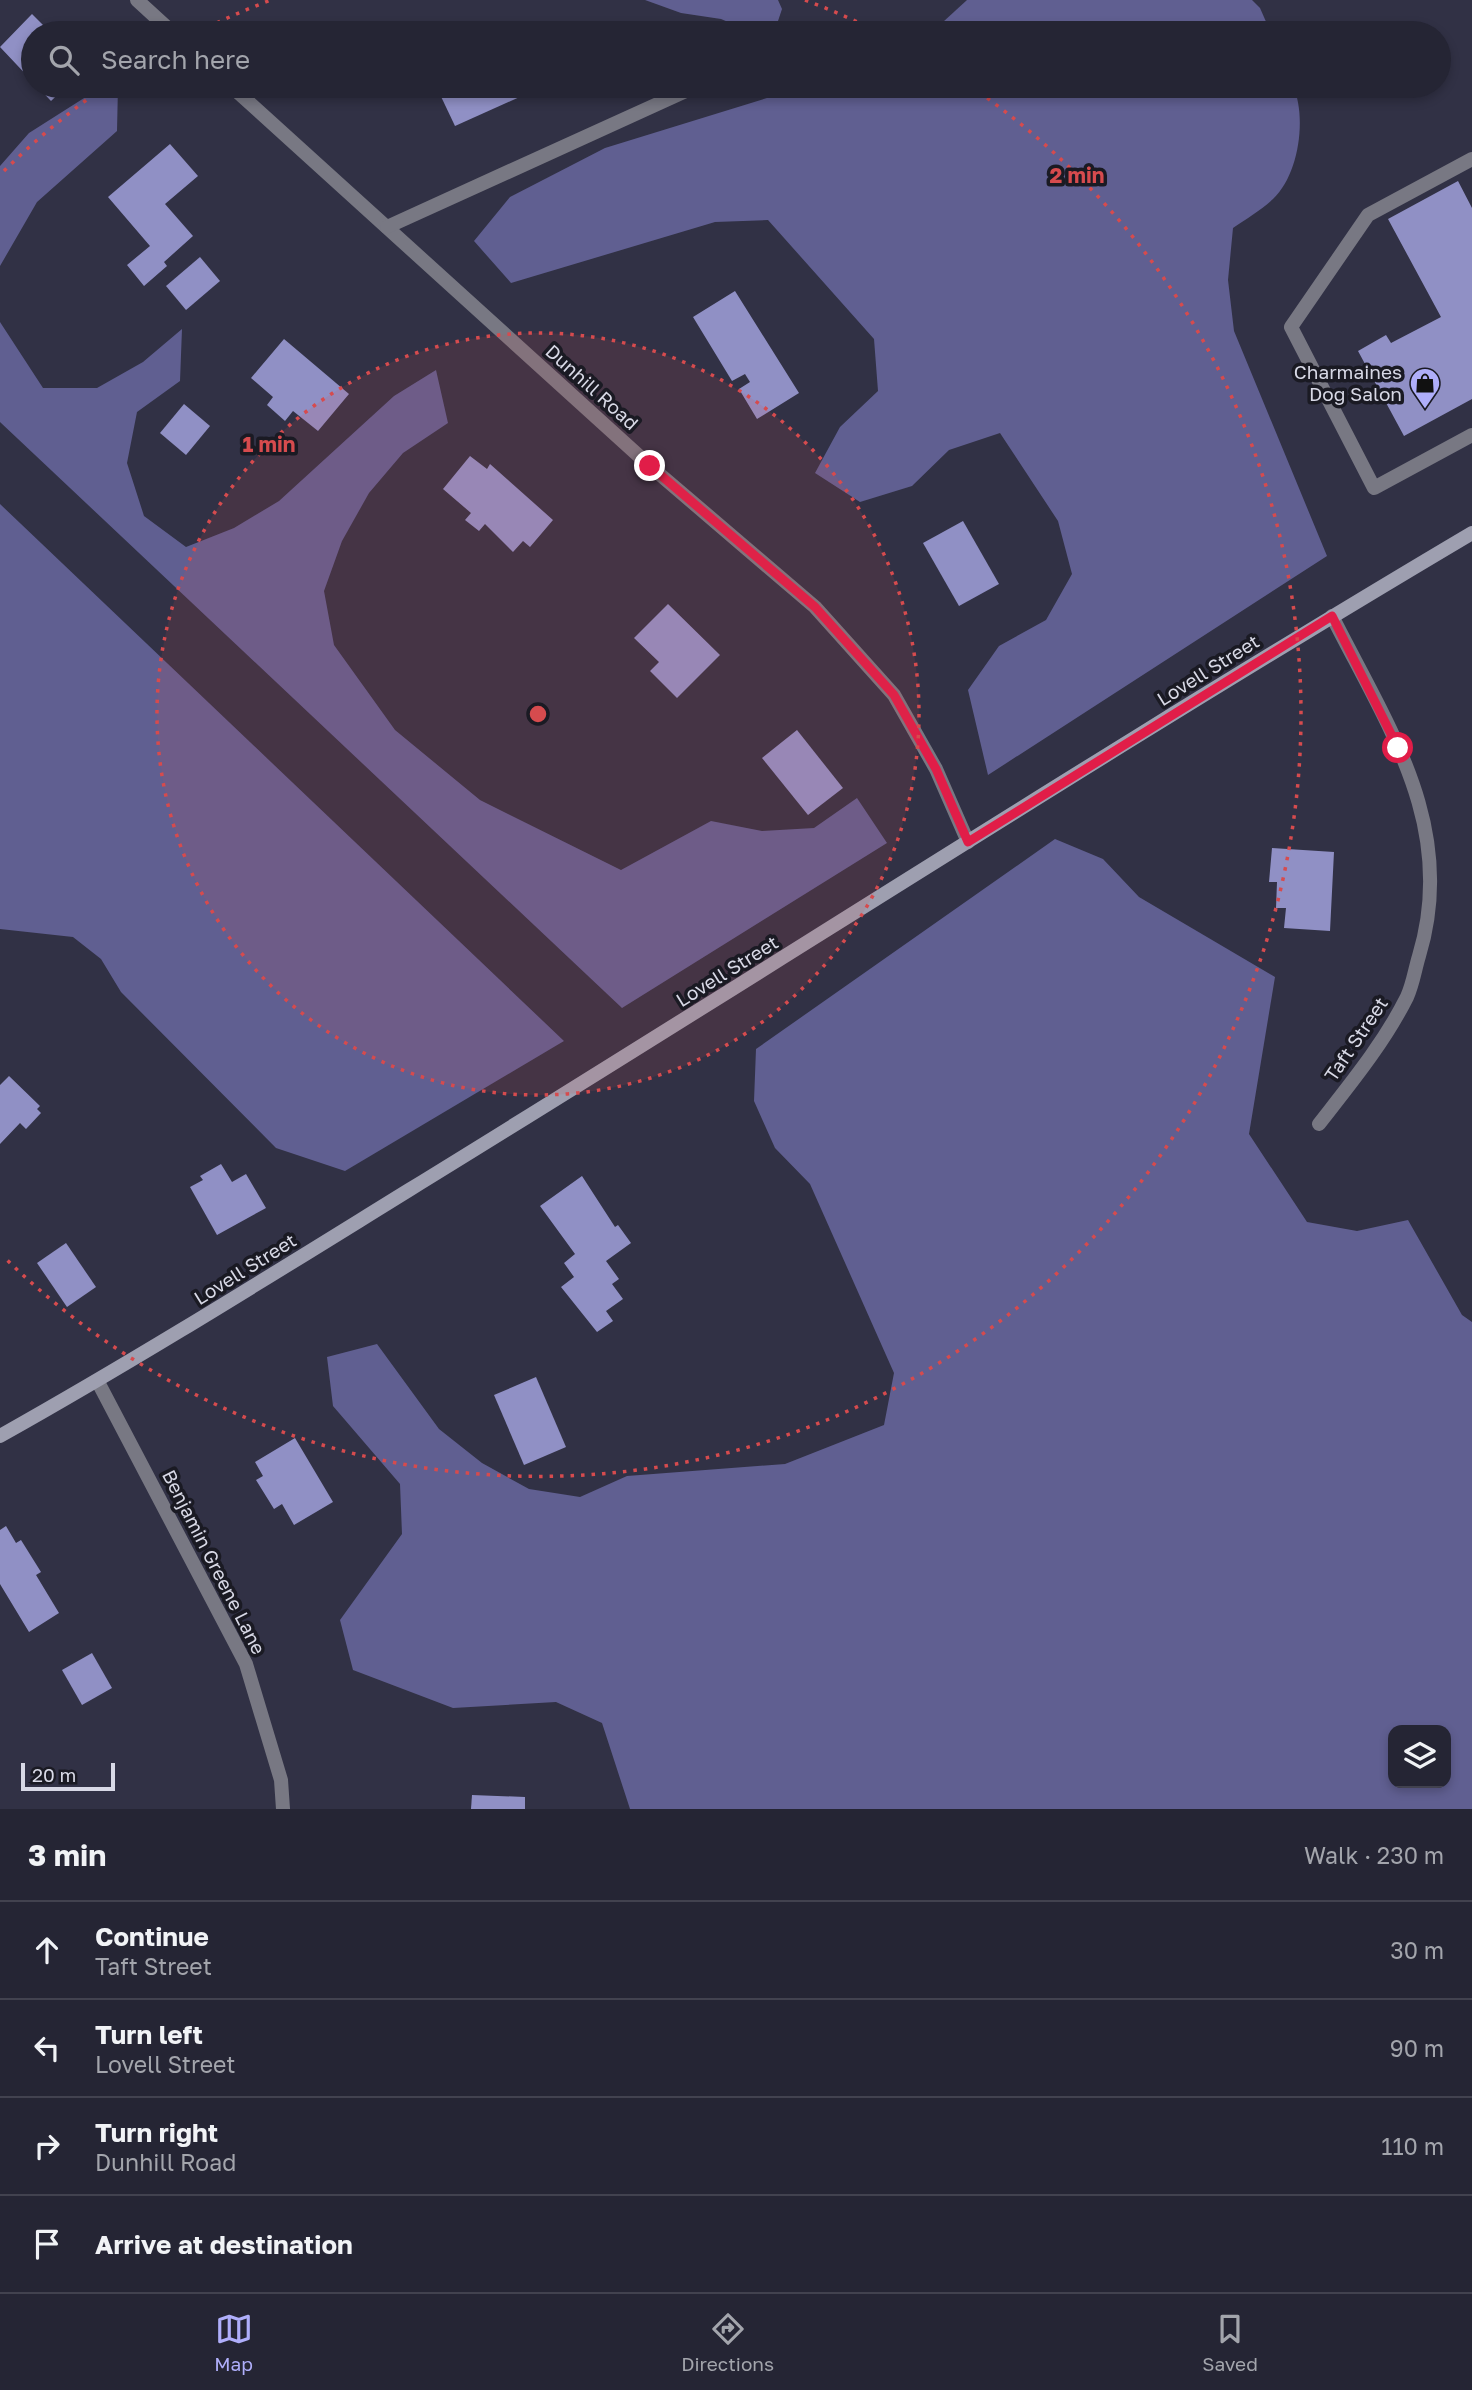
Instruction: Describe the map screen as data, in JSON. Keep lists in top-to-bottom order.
{
  "streets": {
    "street": [
      "Dunhill Road",
      "Lovell Street",
      "Taft Street",
      "Benjamin Greene Lane"
    ]
  },
  "crossings": [
    ["Dunhill Road", "Lovell Street"],
    ["Lovell Street", "Taft Street"],
    ["Lovell Street", "Benjamin Greene Lane"]
  ],
  "places": {
    "shop": ["Charmaines Dog Salon"]
  },
  "scale_bar": "20 m",
  "page": {
    "search": "Search here",
    "scale": "20 m",
    "heading": ["3 min", "Walk · 230 m"],
    "list": [
      ["Continue", "Taft Street", "30 m"],
      ["Turn left", "Lovell Street", "90 m"],
      ["Turn right", "Dunhill Road", "110 m"],
      "Arrive at destination"
    ],
    "nav": ["Map", "Directions", "Saved"]
  },
  "rings": ["2 min", "1 min"]
}
